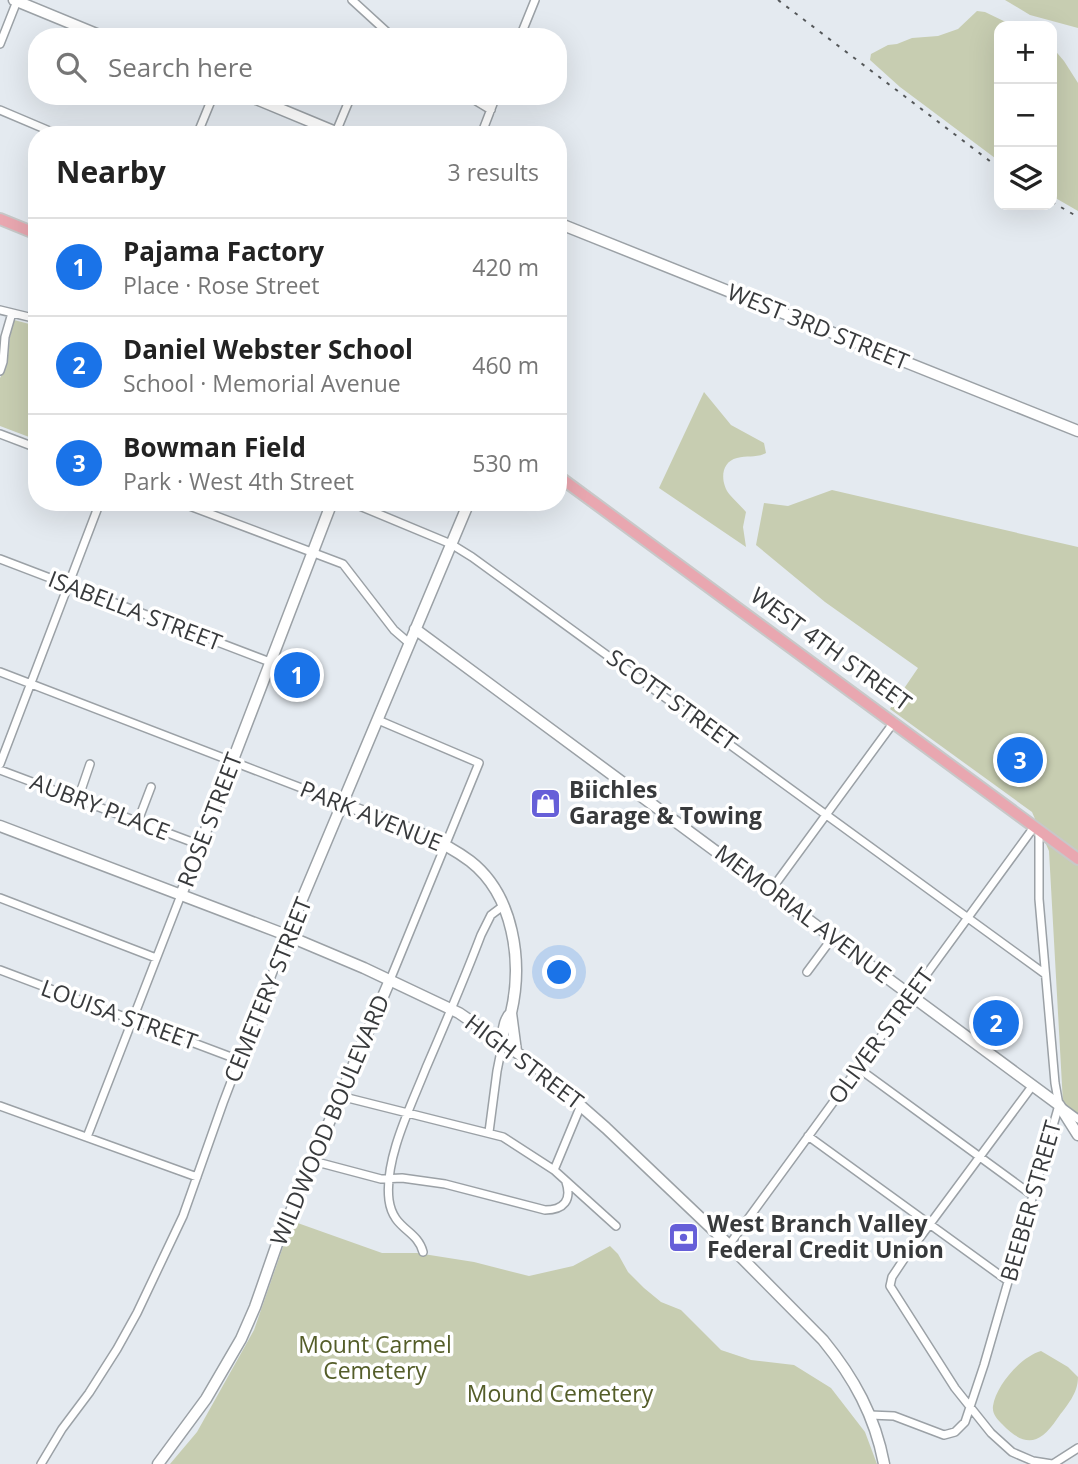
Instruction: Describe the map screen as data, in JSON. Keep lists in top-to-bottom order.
{
  "streets": {
    "main road": ["WEST 4TH STREET"],
    "street": [
      "WEST 3RD STREET",
      "ISABELLA STREET",
      "SCOTT STREET",
      "AUBRY PLACE",
      "PARK AVENUE",
      "ROSE STREET",
      "MEMORIAL AVENUE",
      "CEMETERY STREET",
      "LOUISA STREET",
      "OLIVER STREET",
      "HIGH STREET",
      "WILDWOOD BOULEVARD",
      "BEEBER STREET"
    ]
  },
  "crossings": [
    ["ISABELLA STREET", "ROSE STREET"],
    ["WEST 4TH STREET", "OLIVER STREET"],
    ["WEST 4TH STREET", "BEEBER STREET"],
    ["SCOTT STREET", "CEMETERY STREET"],
    ["SCOTT STREET", "OLIVER STREET"],
    ["SCOTT STREET", "BEEBER STREET"],
    ["AUBRY PLACE", "ROSE STREET"],
    ["PARK AVENUE", "ROSE STREET"],
    ["PARK AVENUE", "CEMETERY STREET"],
    ["PARK AVENUE", "HIGH STREET"],
    ["PARK AVENUE", "WILDWOOD BOULEVARD"],
    ["ROSE STREET", "LOUISA STREET"],
    ["ROSE STREET", "HIGH STREET"],
    ["MEMORIAL AVENUE", "CEMETERY STREET"],
    ["MEMORIAL AVENUE", "OLIVER STREET"],
    ["MEMORIAL AVENUE", "BEEBER STREET"],
    ["CEMETERY STREET", "LOUISA STREET"],
    ["CEMETERY STREET", "HIGH STREET"],
    ["CEMETERY STREET", "WILDWOOD BOULEVARD"],
    ["OLIVER STREET", "HIGH STREET"],
    ["OLIVER STREET", "BEEBER STREET"],
    ["HIGH STREET", "WILDWOOD BOULEVARD"],
    ["HIGH STREET", "BEEBER STREET"]
  ],
  "parks": ["Mount Carmel Cemetery", "Mound Cemetery"],
  "places": {
    "shop": ["Biichles Garage & Towing"],
    "bank": ["West Branch Valley Federal Credit Union"]
  },
  "page": {
    "map_buttons": ["+", "−"],
    "search": "Search here",
    "heading": ["Nearby", "3 results"],
    "list": [
      {
        "mark": "1",
        "name": "Pajama Factory",
        "note": "Place · Rose Street",
        "value": "420 m"
      },
      {
        "mark": "2",
        "name": "Daniel Webster School",
        "note": "School · Memorial Avenue",
        "value": "460 m"
      },
      {
        "mark": "3",
        "name": "Bowman Field",
        "note": "Park · West 4th Street",
        "value": "530 m"
      }
    ],
    "pins": ["1", "3", "2"]
  }
}
